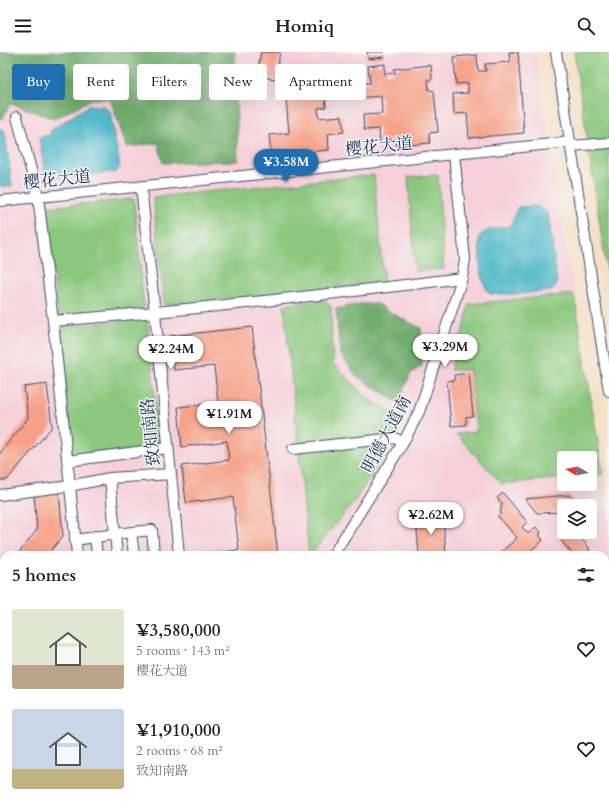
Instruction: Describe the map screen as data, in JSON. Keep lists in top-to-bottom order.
{
  "streets": {
    "street": ["樱花大道", "致知南路", "明德大道南"]
  },
  "crossings": [
    ["樱花大道", "致知南路"],
    ["樱花大道", "明德大道南"]
  ],
  "north": "left",
  "page": {
    "header": "Homiq",
    "chip": [
      "Buy",
      "Rent",
      "Filters",
      "New",
      "Apartment"
    ],
    "price": [
      "¥3.58M",
      "¥3.29M",
      "¥2.24M",
      "¥1.91M",
      "¥2.62M"
    ],
    "heading": "5 homes",
    "list": [
      {
        "name": "¥3,580,000",
        "note": "5 rooms · 143 m² · 樱花大道"
      },
      {
        "name": "¥1,910,000",
        "note": "2 rooms · 68 m² · 致知南路"
      }
    ]
  }
}
